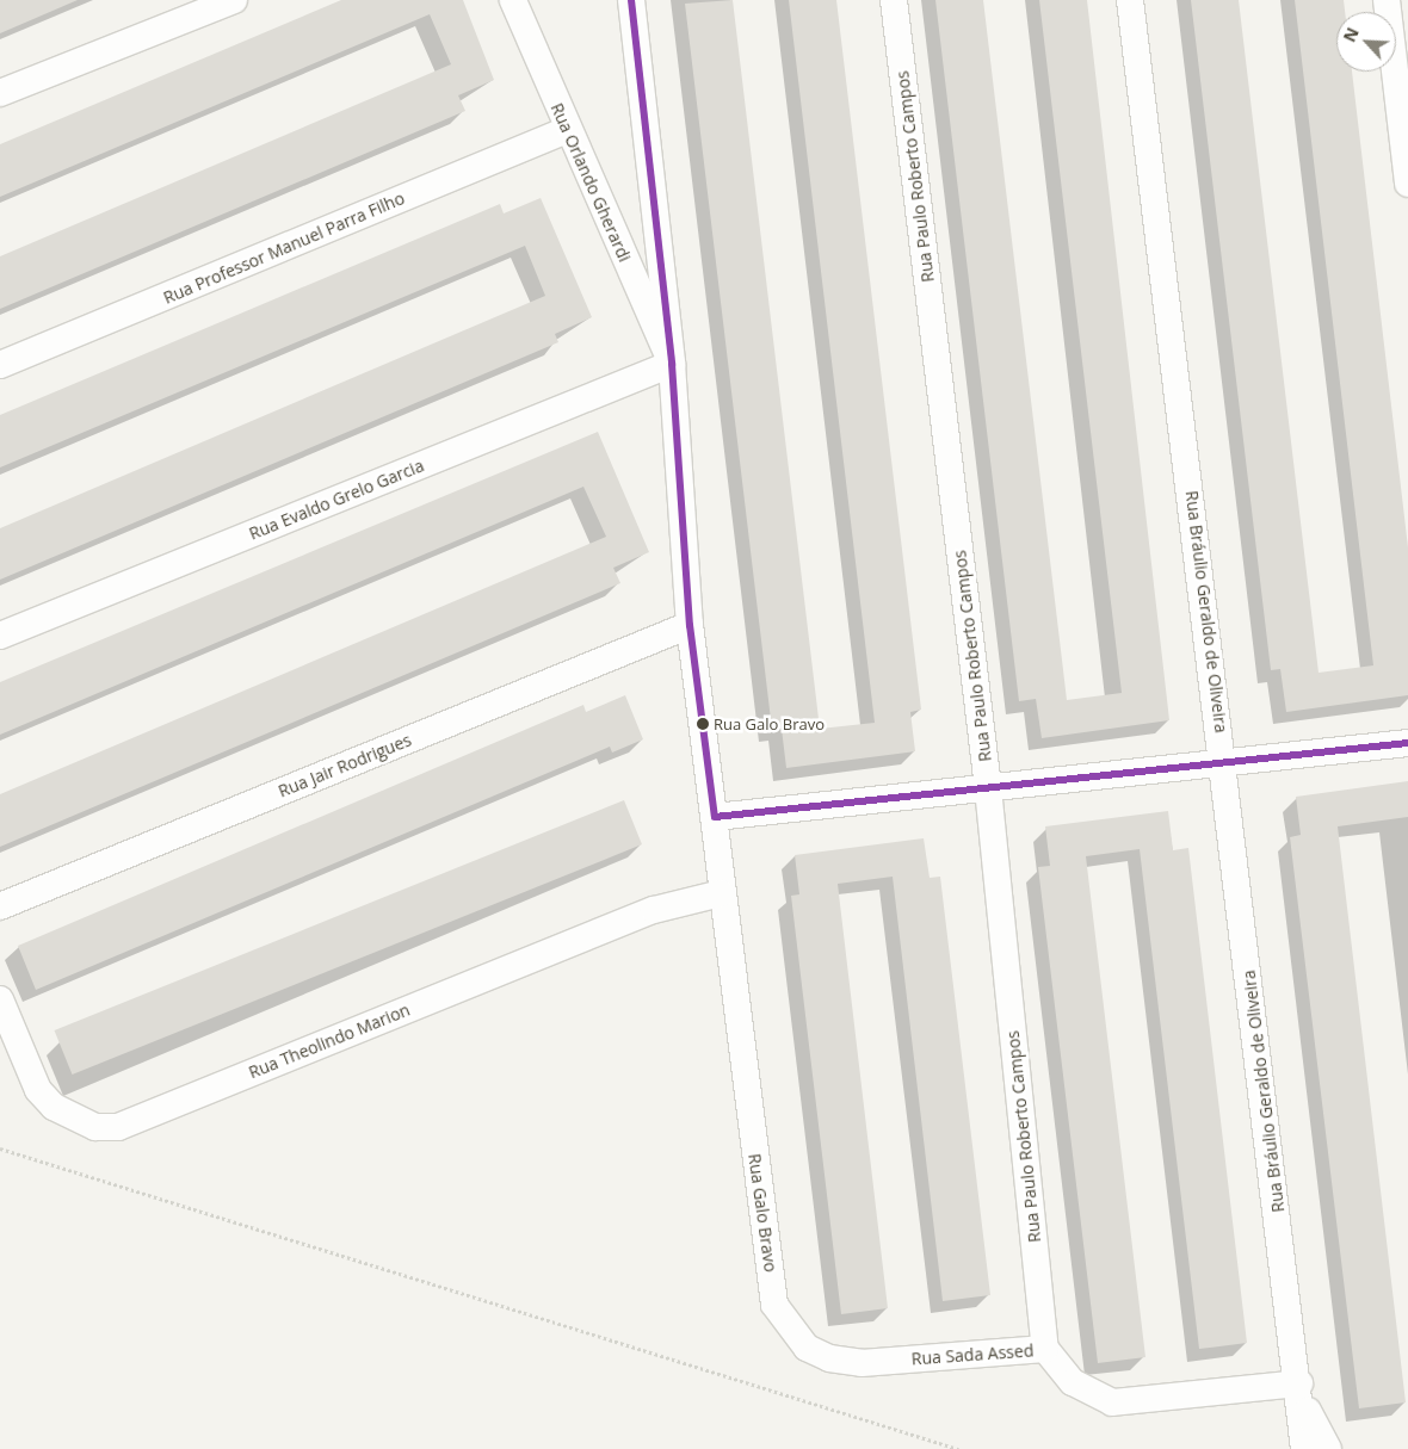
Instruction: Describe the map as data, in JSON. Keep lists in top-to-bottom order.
{
  "streets": {
    "street": [
      "Rua Paulo Roberto Campos",
      "Rua Orlando Gherardi",
      "Rua Professor Manuel Parra Filho",
      "Rua Evaldo Grelo Garcia",
      "Rua Bráulio Geraldo de Oliveira",
      "Rua Jair Rodrigues",
      "Rua Theolindo Marion",
      "Rua Galo Bravo",
      "Rua Sada Assed"
    ]
  },
  "crossings": [
    ["Rua Paulo Roberto Campos", "Rua Sada Assed"],
    ["Rua Orlando Gherardi", "Rua Professor Manuel Parra Filho"],
    ["Rua Orlando Gherardi", "Rua Evaldo Grelo Garcia"],
    ["Rua Orlando Gherardi", "Rua Galo Bravo"],
    ["Rua Evaldo Grelo Garcia", "Rua Galo Bravo"],
    ["Rua Bráulio Geraldo de Oliveira", "Rua Sada Assed"],
    ["Rua Jair Rodrigues", "Rua Galo Bravo"],
    ["Rua Theolindo Marion", "Rua Galo Bravo"],
    ["Rua Galo Bravo", "Rua Sada Assed"]
  ],
  "places": ["Rua Galo Bravo"],
  "north": "top left"
}
